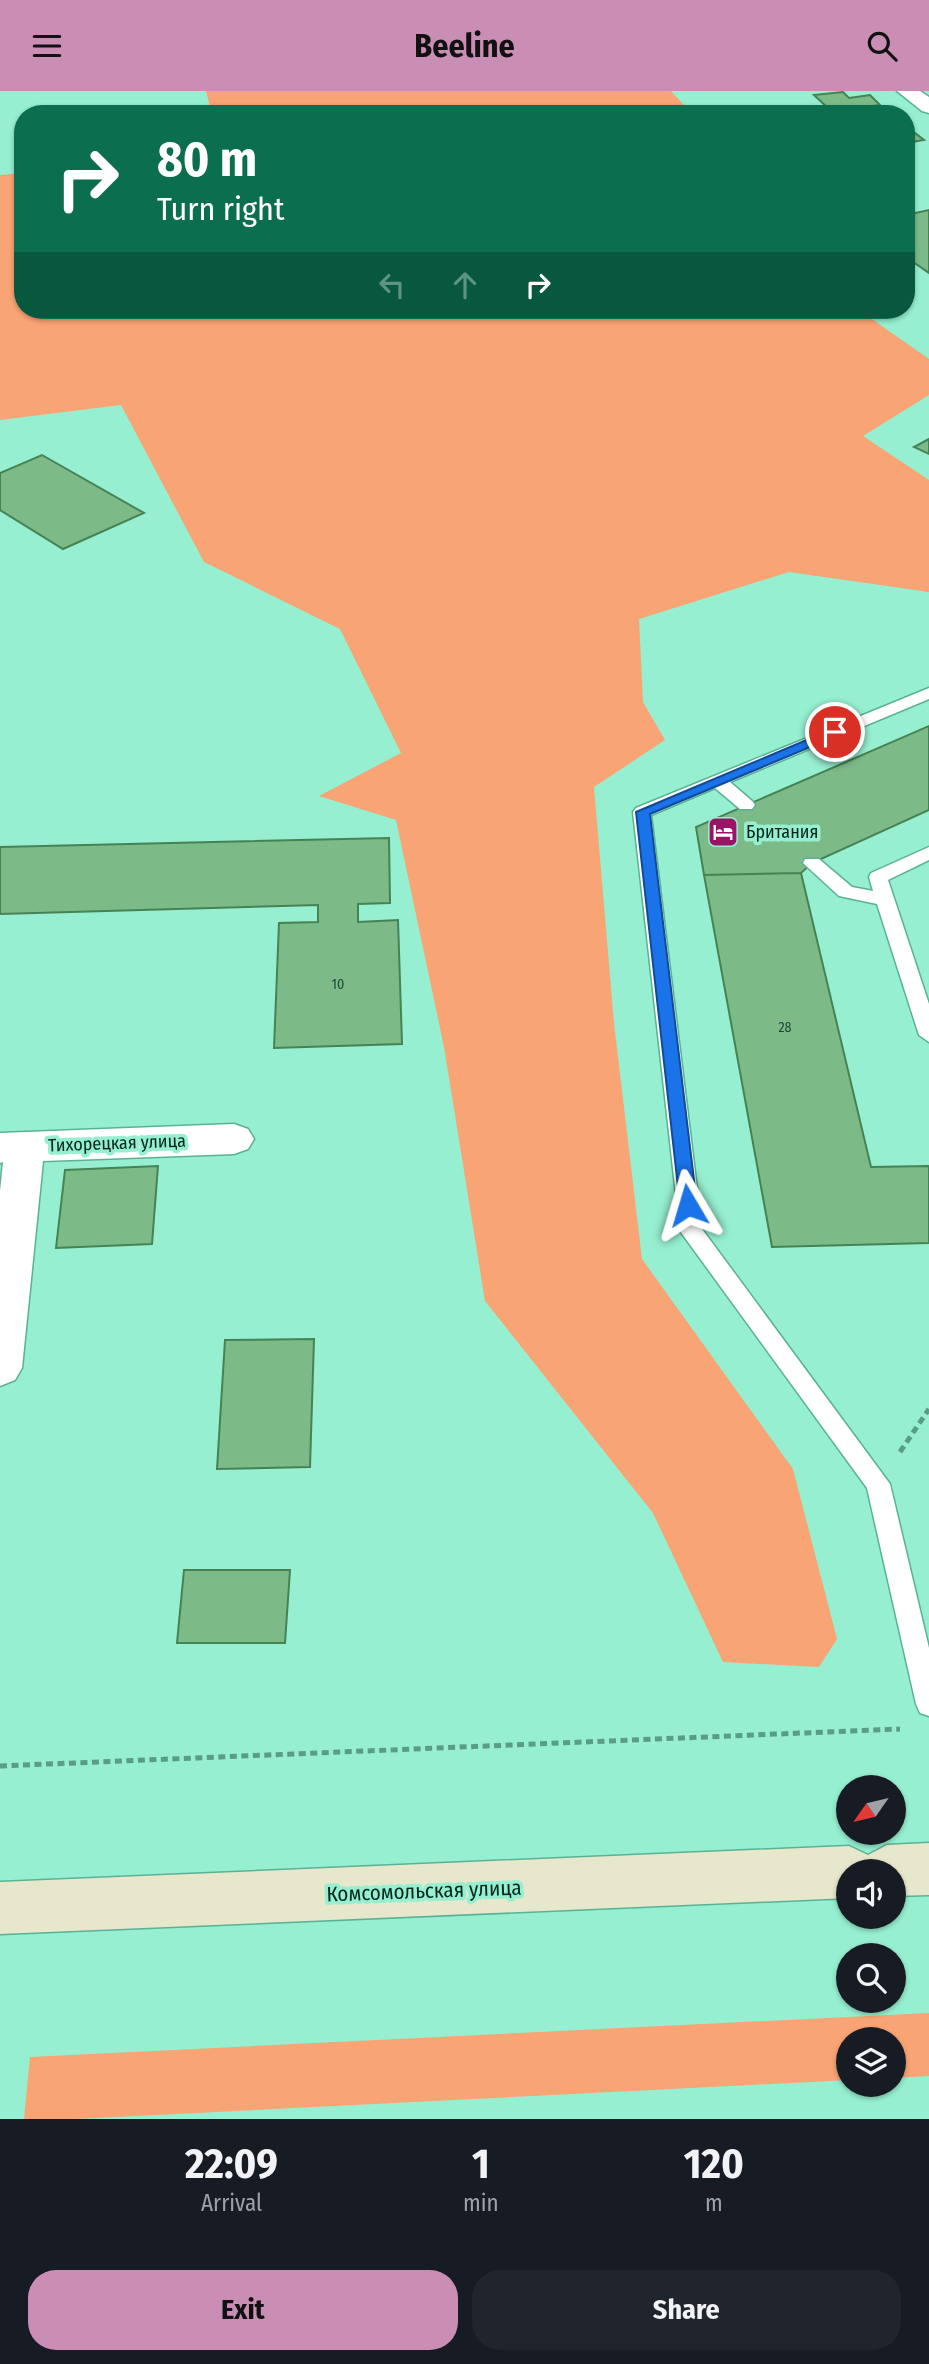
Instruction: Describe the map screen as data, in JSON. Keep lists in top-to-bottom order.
{
  "streets": {
    "main road": ["Комсомольская улица"],
    "street": ["Тихорецкая улица"]
  },
  "places": {
    "hotel": ["Британия"]
  },
  "house_numbers": ["10", "28"],
  "north": "bottom left",
  "page": {
    "header": "Beeline",
    "turn": ["80 m", "Turn right"],
    "eta": [
      "22:09",
      "Arrival",
      "1",
      "min",
      "120",
      "m"
    ],
    "buttons": ["Exit", "Share"]
  }
}
